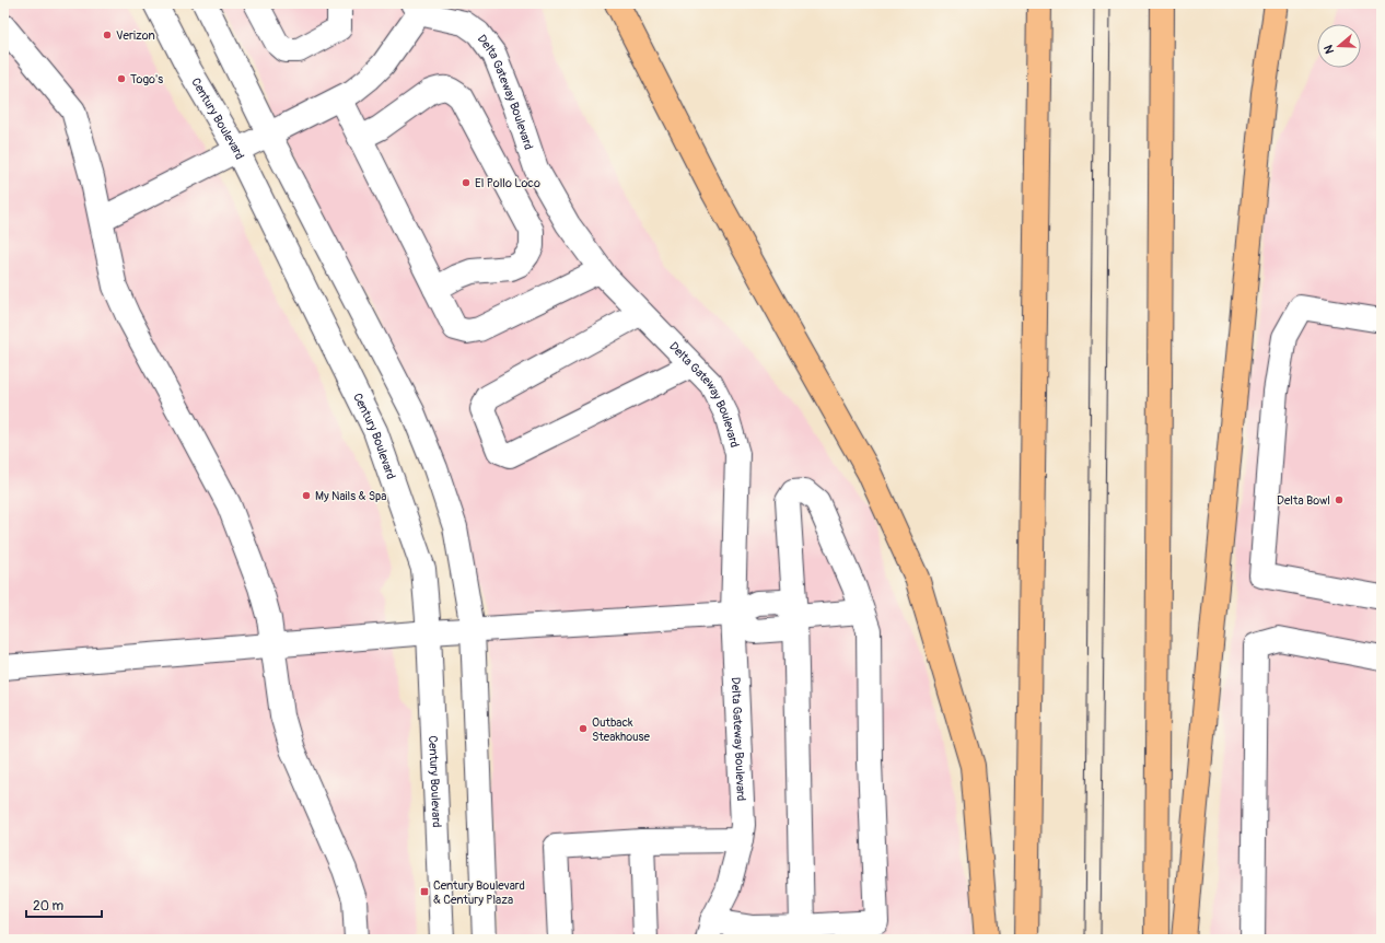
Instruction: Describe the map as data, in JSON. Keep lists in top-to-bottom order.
{
  "streets": {
    "street": ["Delta Gateway Boulevard", "Century Boulevard"]
  },
  "places": {
    "other": [
      "Verizon",
      "Togo's",
      "El Pollo Loco",
      "My Nails & Spa",
      "Delta Bowl",
      "Outback Steakhouse"
    ],
    "transit": ["Century Boulevard & Century Plaza"]
  },
  "scale_bar": "20 m",
  "north": "left"
}
